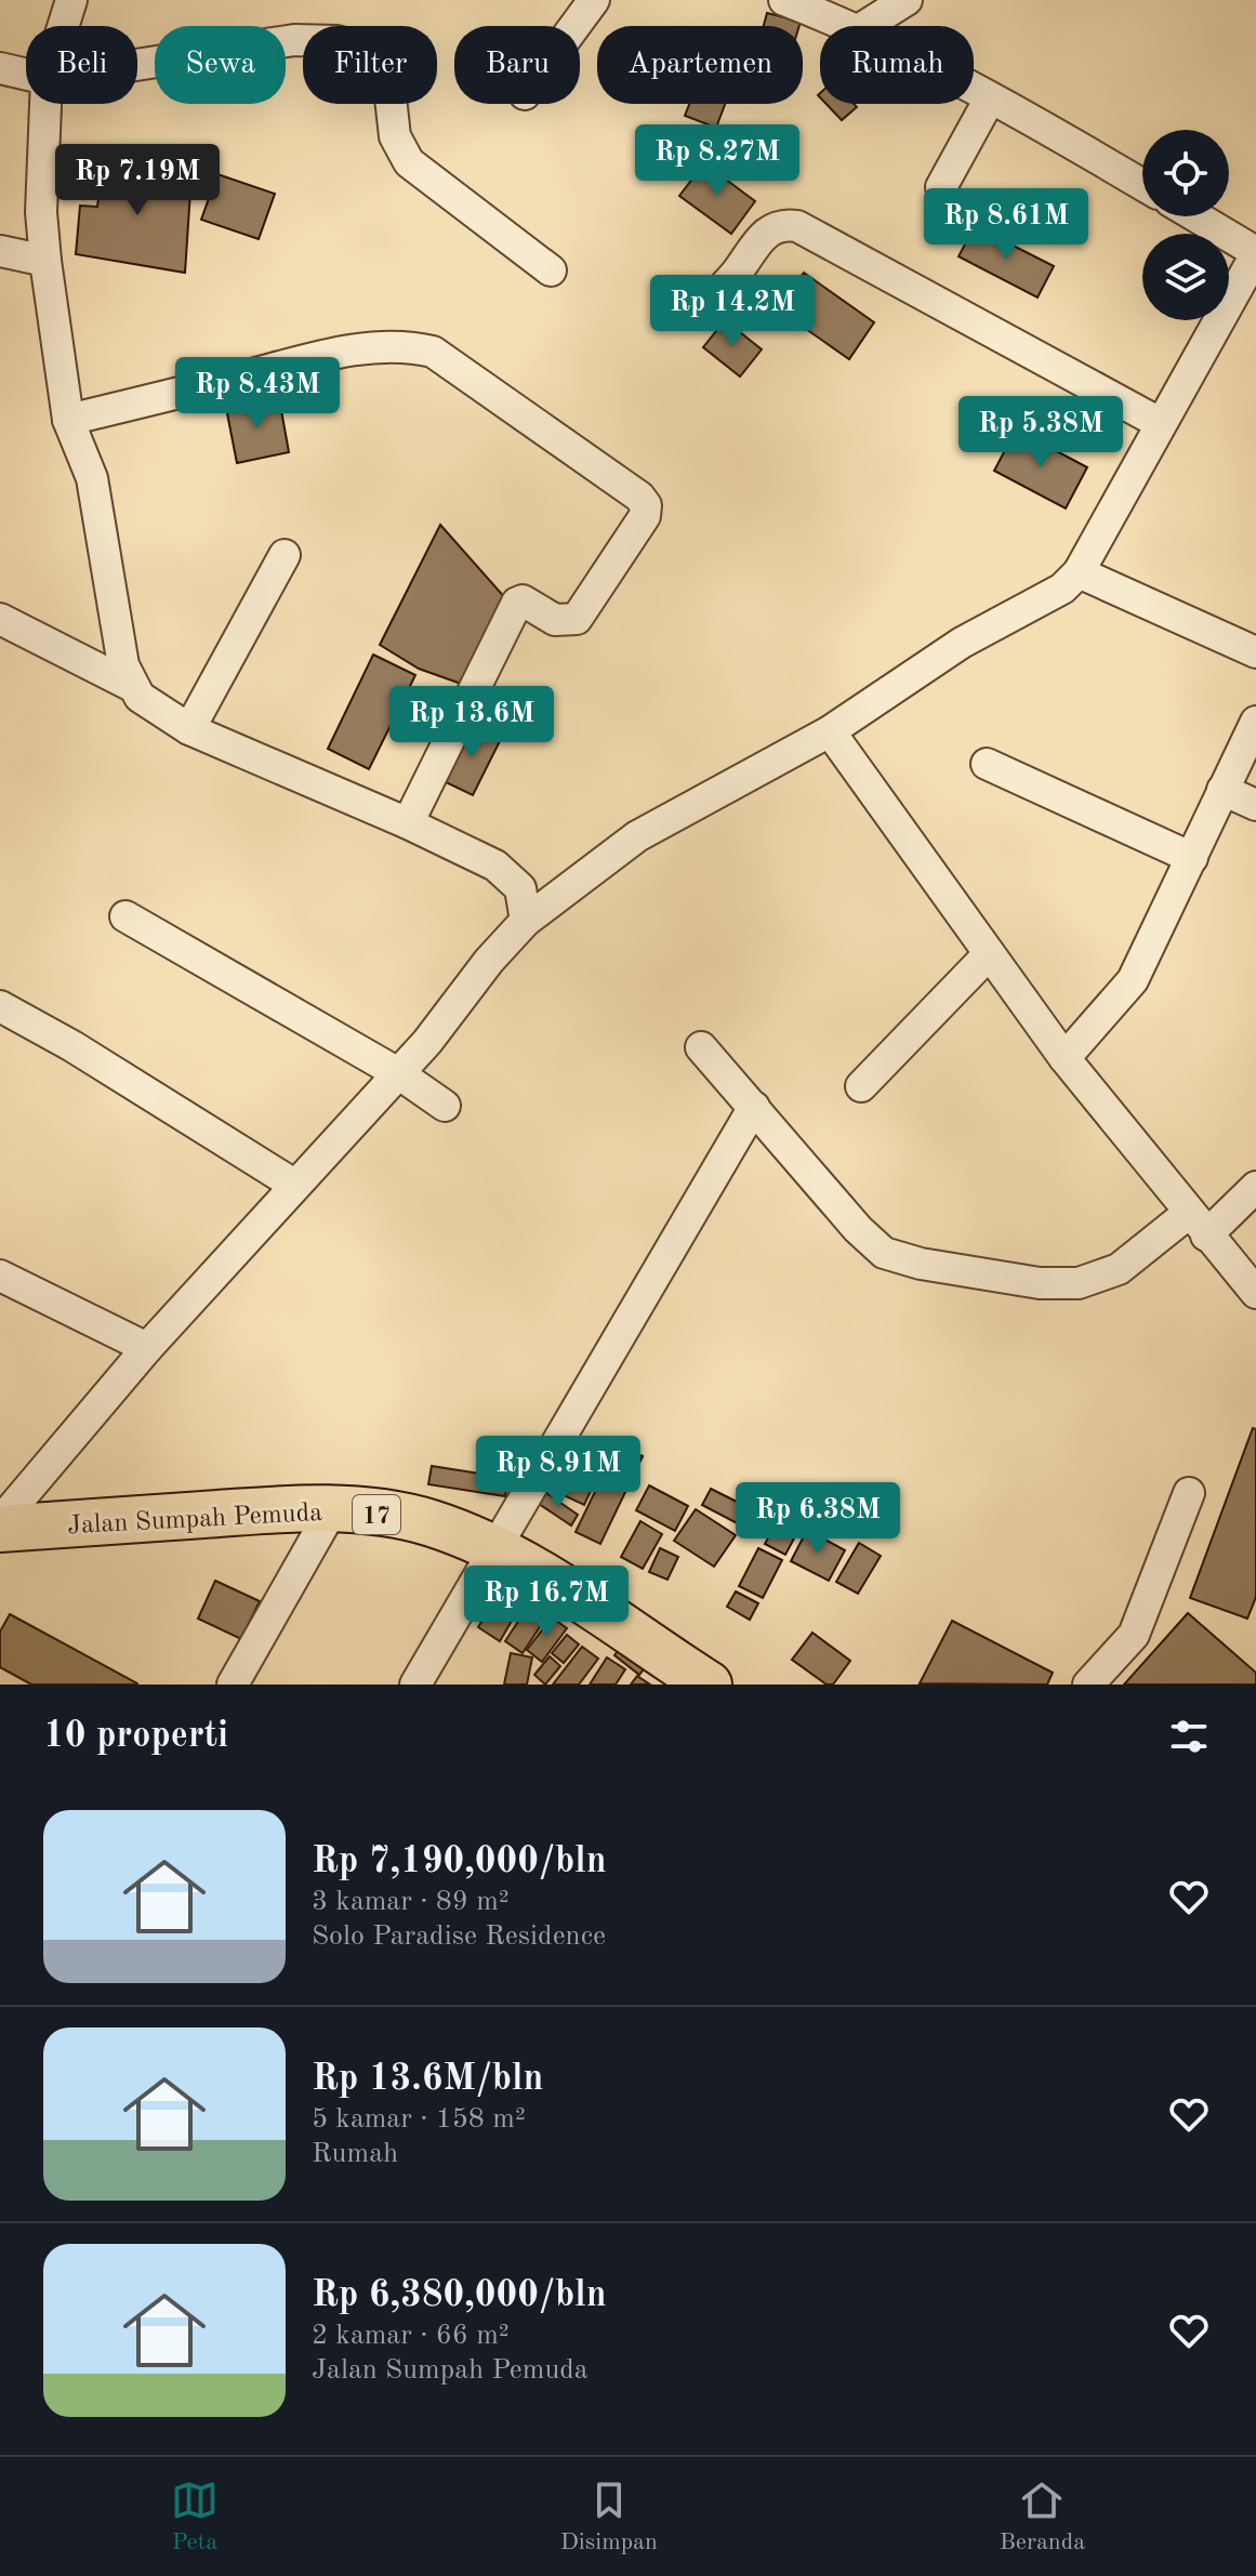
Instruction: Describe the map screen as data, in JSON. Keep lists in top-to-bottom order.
{
  "streets": {
    "highway": ["17", "Jalan Sumpah Pemuda"]
  },
  "page": {
    "chip": [
      "Beli",
      "Sewa",
      "Filter",
      "Baru",
      "Apartemen",
      "Rumah"
    ],
    "price": [
      "Rp 8.27M",
      "Rp 7.19M",
      "Rp 8.61M",
      "Rp 14.2M",
      "Rp 8.43M",
      "Rp 5.38M",
      "Rp 13.6M",
      "Rp 8.91M",
      "Rp 6.38M",
      "Rp 16.7M"
    ],
    "heading": "10 properti",
    "list": [
      {
        "name": "Rp 7,190,000/bln",
        "note": "3 kamar · 89 m² · Solo Paradise Residence"
      },
      {
        "name": "Rp 13.6M/bln",
        "note": "5 kamar · 158 m² · Rumah"
      },
      {
        "name": "Rp 6,380,000/bln",
        "note": "2 kamar · 66 m² · Jalan Sumpah Pemuda"
      }
    ],
    "tabs": ["Peta", "Disimpan", "Beranda"]
  }
}
